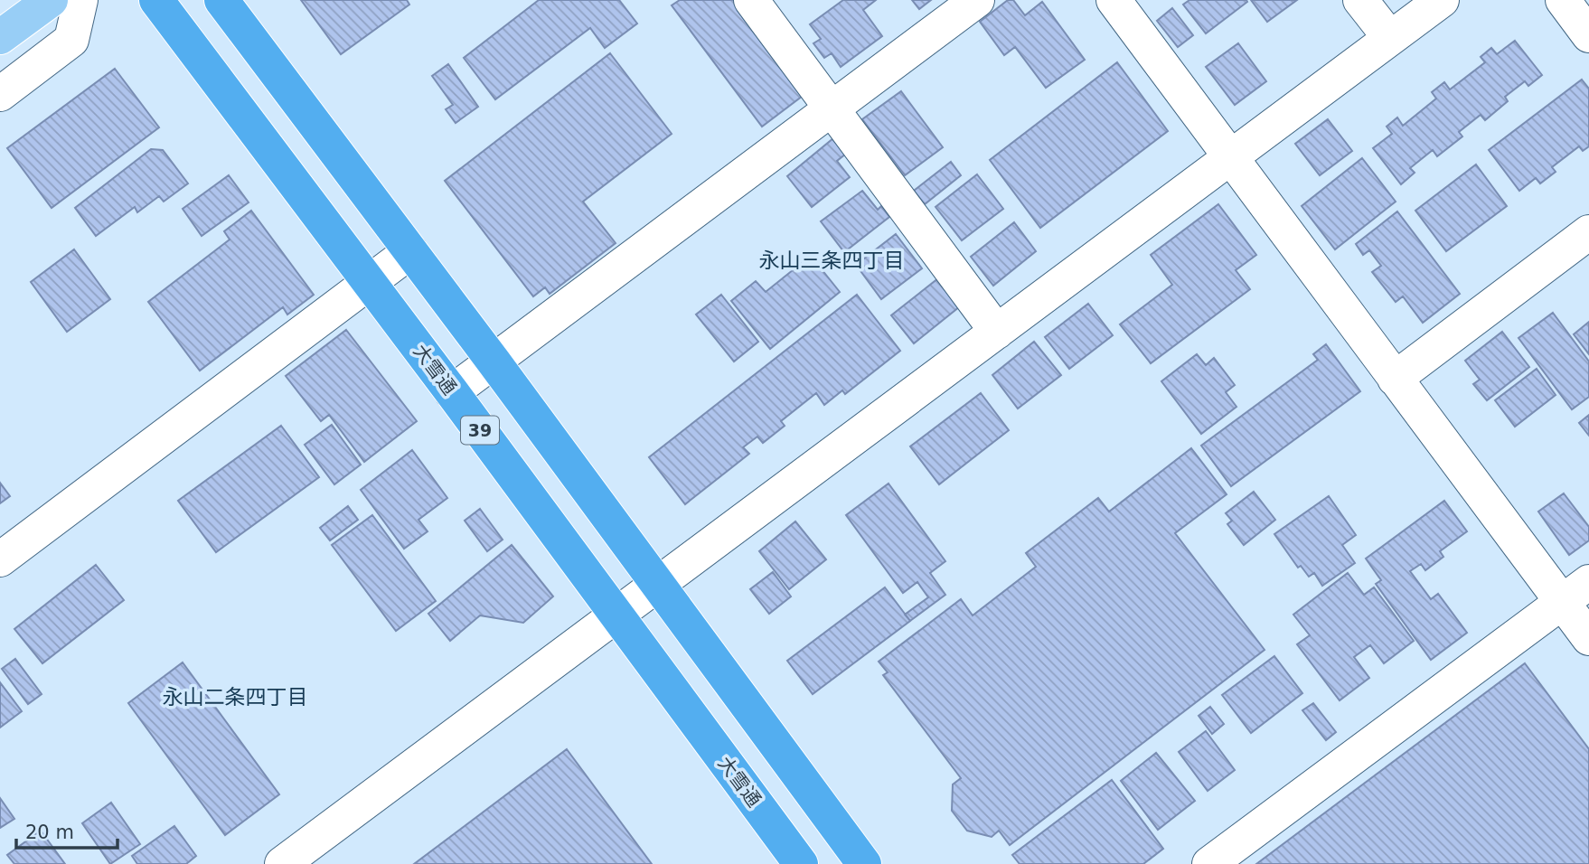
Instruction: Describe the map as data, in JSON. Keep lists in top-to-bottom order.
{
  "streets": {
    "highway": ["大雪通", "39"]
  },
  "districts": ["永山三条四丁目", "永山二条四丁目"],
  "scale_bar": "20 m"
}
